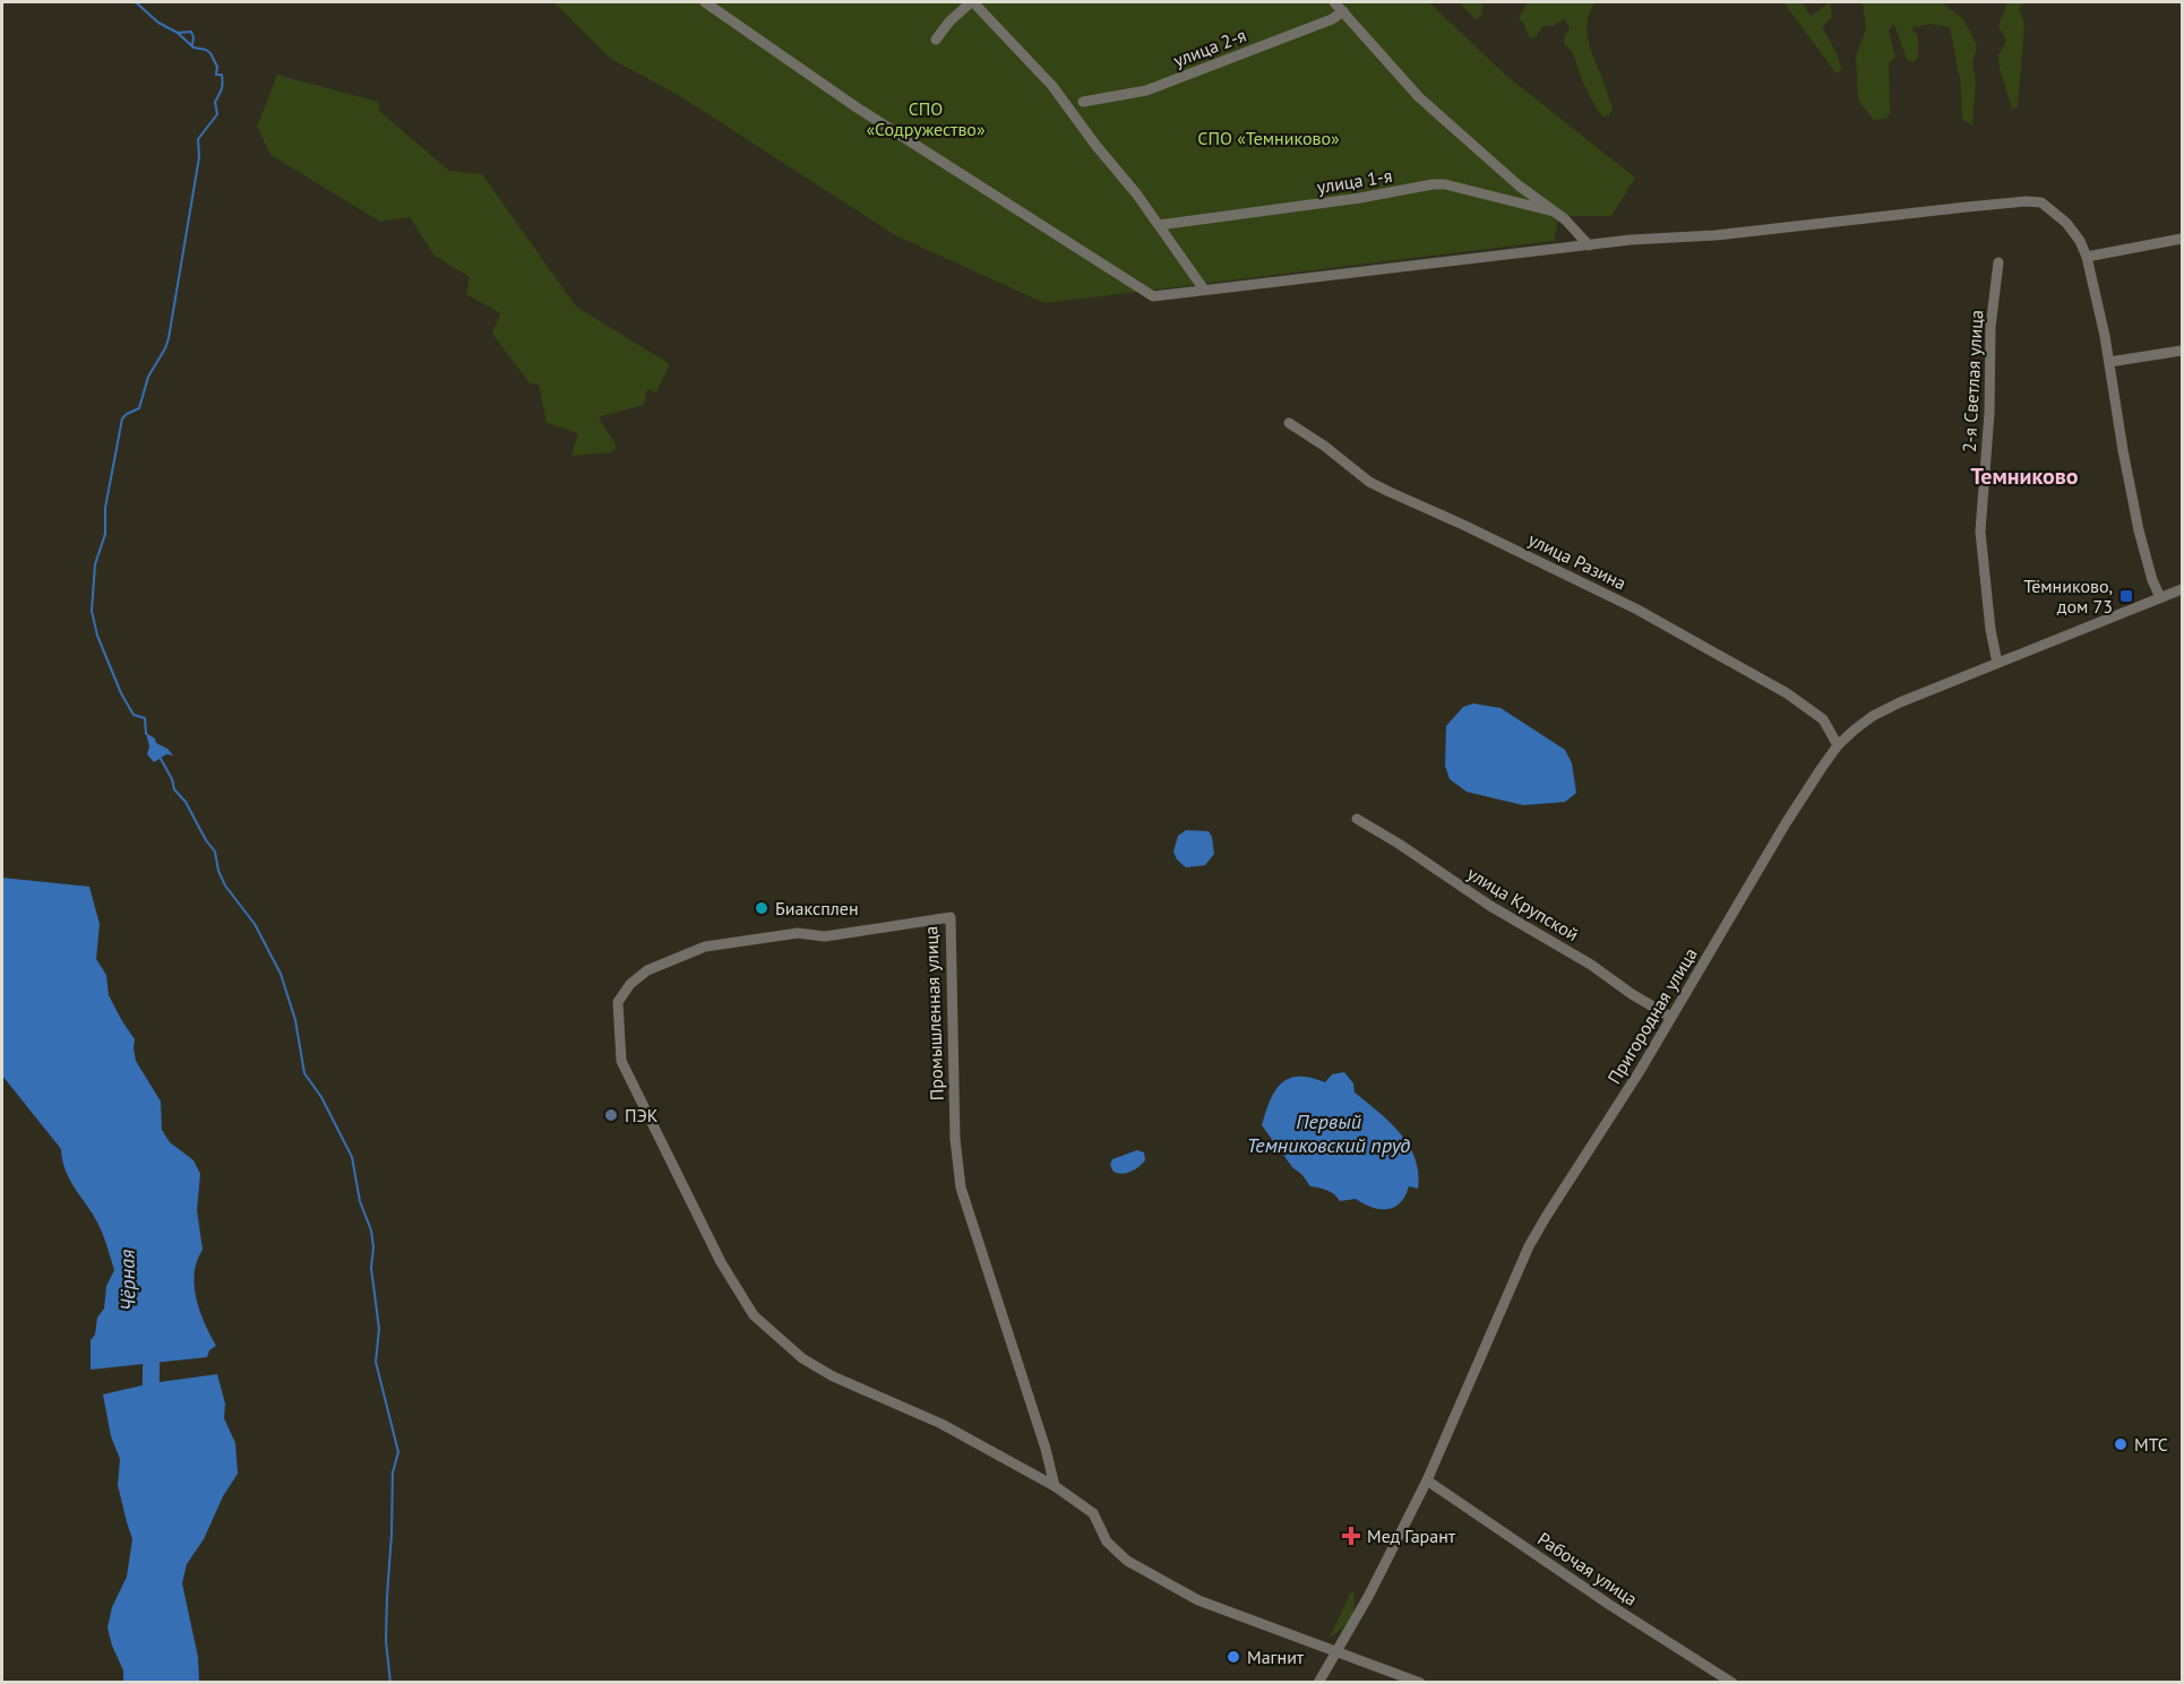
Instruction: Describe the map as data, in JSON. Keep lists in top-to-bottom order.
{
  "streets": {
    "street": [
      "улица 2-я",
      "улица 1-я",
      "2-я Светлая улица",
      "улица Разина",
      "улица Крупской",
      "Промышленная улица",
      "Пригородная улица",
      "Рабочая улица"
    ]
  },
  "crossings": [
    ["2-я Светлая улица", "Пригородная улица"],
    ["улица Разина", "Пригородная улица"],
    ["улица Крупской", "Пригородная улица"],
    ["Промышленная улица", "Пригородная улица"],
    ["Пригородная улица", "Рабочая улица"]
  ],
  "districts": ["Темниково"],
  "water": ["Первый Темниковский пруд", "Чёрная"],
  "parks": ["СПО «Содружество»", "СПО «Темниково»"],
  "places": {
    "transit": ["Тёмниково, дом 73"],
    "other": [
      "Биаксплен",
      "ПЭК",
      "МТС",
      "Магнит"
    ],
    "health": ["Мед Гарант"]
  }
}
